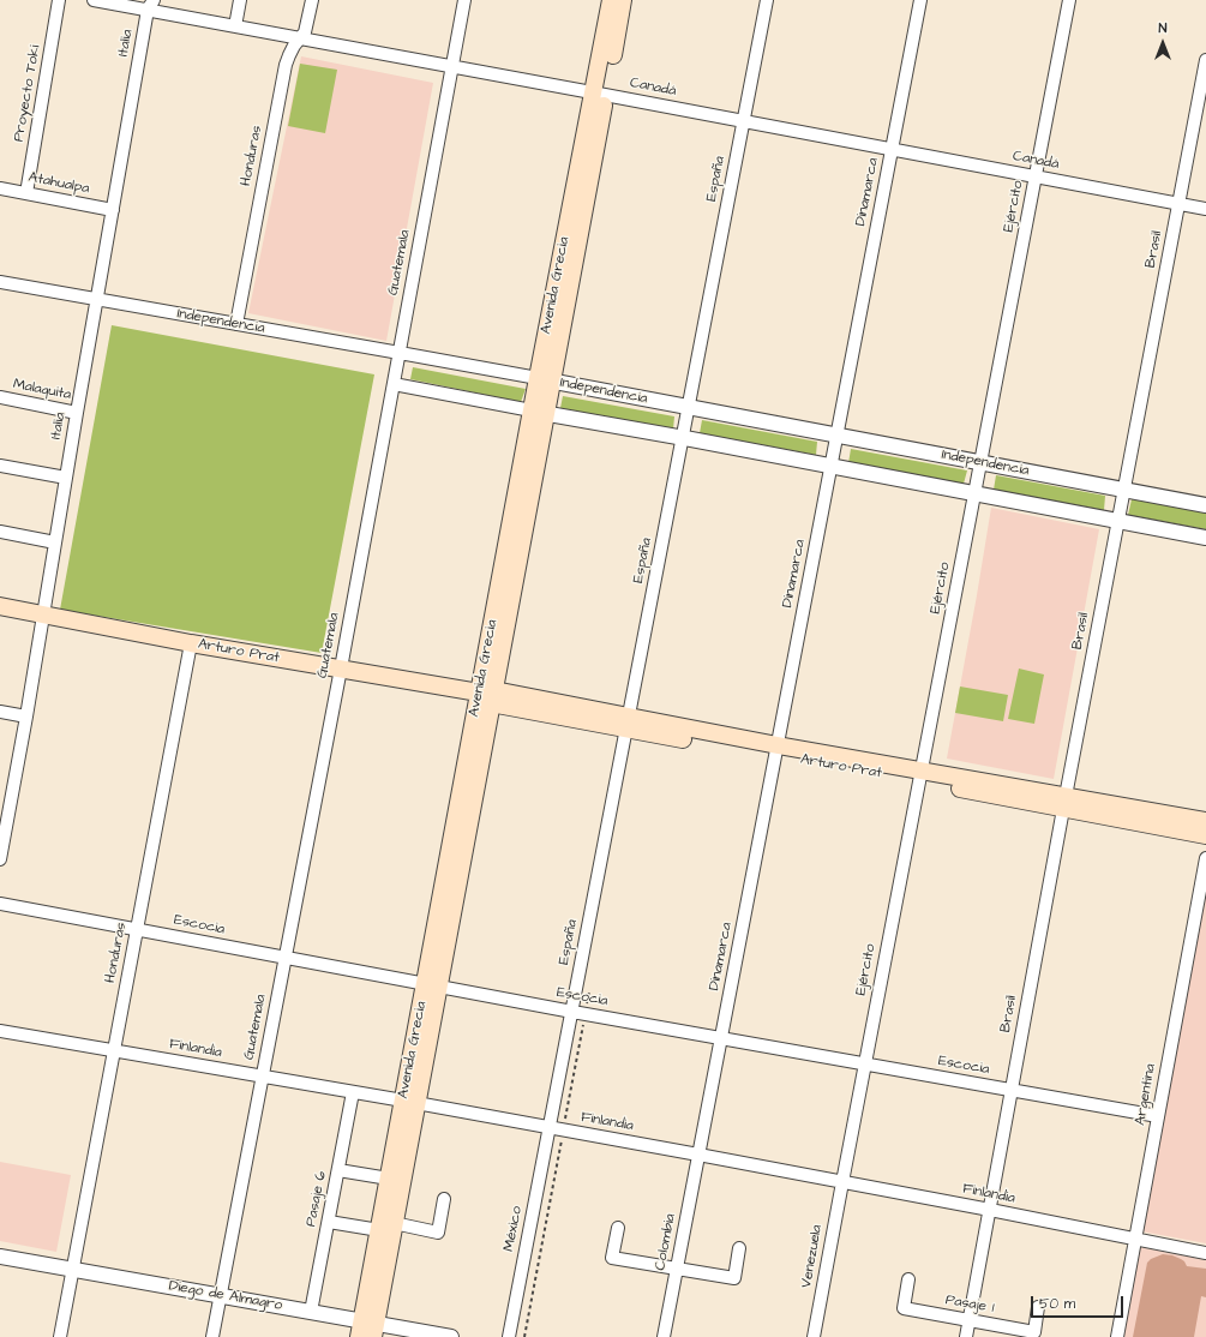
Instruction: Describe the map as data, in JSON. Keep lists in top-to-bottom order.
{
  "streets": {
    "main road": ["Avenida Grecia", "Arturo Prat"],
    "street": [
      "Italia",
      "Canadá",
      "Proyecto Toki",
      "Honduras",
      "España",
      "Atahualpa",
      "Dinamarca",
      "Ejército",
      "Brasil",
      "Guatemala",
      "Independencia",
      "Malaquita",
      "Escocia",
      "Finlandia",
      "Argentina",
      "Pasaje 6",
      "México",
      "Colombia",
      "Venezuela",
      "Diego de Almagro",
      "Pasaje 1"
    ]
  },
  "crossings": [
    ["Italia", "Canadá"],
    ["Italia", "Atahualpa"],
    ["Italia", "Independencia"],
    ["Italia", "Malaquita"],
    ["Italia", "Arturo Prat"],
    ["Canadá", "Honduras"],
    ["Canadá", "España"],
    ["Canadá", "Dinamarca"],
    ["Canadá", "Ejército"],
    ["Canadá", "Brasil"],
    ["Canadá", "Guatemala"],
    ["Canadá", "Avenida Grecia"],
    ["Proyecto Toki", "Atahualpa"],
    ["Honduras", "Independencia"],
    ["Honduras", "Arturo Prat"],
    ["Honduras", "Escocia"],
    ["Honduras", "Finlandia"],
    ["Honduras", "Diego de Almagro"],
    ["España", "Independencia"],
    ["España", "Arturo Prat"],
    ["España", "Escocia"],
    ["España", "Finlandia"],
    ["España", "México"],
    ["Dinamarca", "Independencia"],
    ["Dinamarca", "Arturo Prat"],
    ["Dinamarca", "Escocia"],
    ["Dinamarca", "Finlandia"],
    ["Dinamarca", "Colombia"],
    ["Ejército", "Independencia"],
    ["Ejército", "Arturo Prat"],
    ["Ejército", "Escocia"],
    ["Ejército", "Finlandia"],
    ["Ejército", "Venezuela"],
    ["Brasil", "Independencia"],
    ["Brasil", "Arturo Prat"],
    ["Brasil", "Escocia"],
    ["Brasil", "Finlandia"],
    ["Brasil", "Pasaje 1"],
    ["Guatemala", "Independencia"],
    ["Guatemala", "Arturo Prat"],
    ["Guatemala", "Escocia"],
    ["Guatemala", "Finlandia"],
    ["Guatemala", "Diego de Almagro"],
    ["Avenida Grecia", "Independencia"],
    ["Avenida Grecia", "Arturo Prat"],
    ["Avenida Grecia", "Escocia"],
    ["Avenida Grecia", "Finlandia"],
    ["Avenida Grecia", "Diego de Almagro"],
    ["Escocia", "Argentina"],
    ["Finlandia", "Argentina"],
    ["Finlandia", "Pasaje 6"],
    ["Finlandia", "México"],
    ["Finlandia", "Colombia"],
    ["Finlandia", "Venezuela"],
    ["Pasaje 6", "Diego de Almagro"]
  ],
  "scale_bar": "50 m",
  "north": "top"
}
